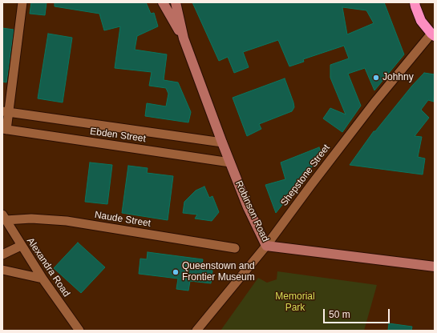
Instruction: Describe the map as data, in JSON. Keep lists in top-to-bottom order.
{
  "streets": {
    "street": [
      "Ebden Street",
      "Shepstone Street",
      "Robinson Road",
      "Naude Street",
      "Alexandra Road"
    ]
  },
  "crossings": [
    ["Ebden Street", "Robinson Road"],
    ["Shepstone Street", "Robinson Road"],
    ["Naude Street", "Alexandra Road"]
  ],
  "parks": ["Memorial Park"],
  "places": ["Johhny", "Queenstown and Frontier Museum"],
  "scale_bar": "50 m"
}
